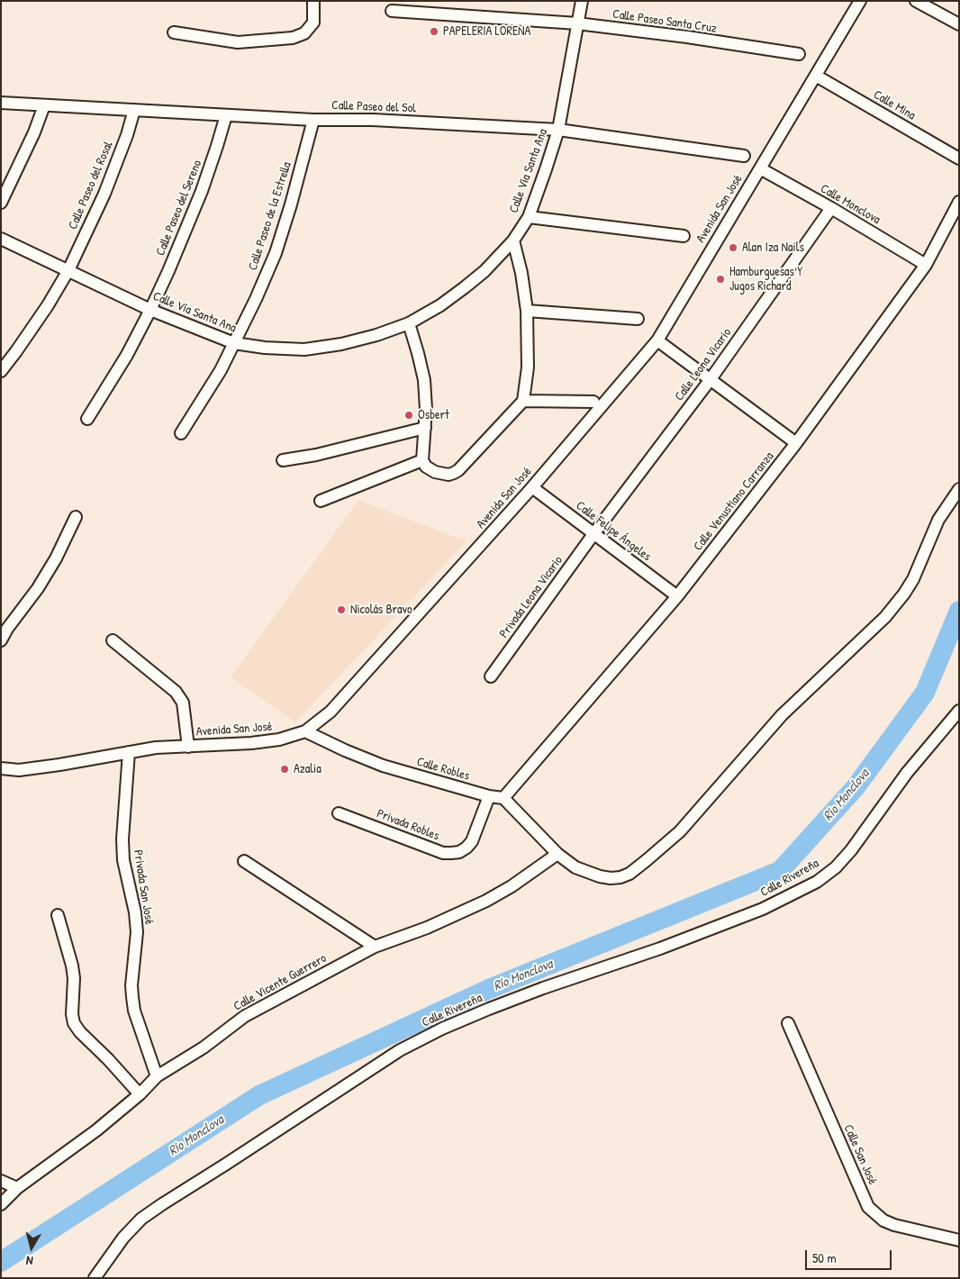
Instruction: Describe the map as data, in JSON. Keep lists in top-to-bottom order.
{
  "streets": {
    "street": [
      "Calle Paseo Santa Cruz",
      "Calle Mina",
      "Calle Paseo del Sol",
      "Calle Vía Santa Ana",
      "Calle Paseo del Rosal",
      "Calle Monclova",
      "Calle Paseo del Sereno",
      "Avenida San José",
      "Calle Paseo de la Estrella",
      "Calle Leona Vicario",
      "Calle Venustiano Carranza",
      "Calle Felipe Ángeles",
      "Privada Leona Vicario",
      "Calle Robles",
      "Privada Robles",
      "Calle Rivereña",
      "Privada San José",
      "Calle Vicente Guerrero",
      "Calle San José"
    ]
  },
  "crossings": [
    ["Calle Paseo Santa Cruz", "Calle Vía Santa Ana"],
    ["Calle Mina", "Avenida San José"],
    ["Calle Paseo del Sol", "Calle Vía Santa Ana"],
    ["Calle Paseo del Sol", "Calle Paseo del Rosal"],
    ["Calle Paseo del Sol", "Calle Paseo del Sereno"],
    ["Calle Paseo del Sol", "Calle Paseo de la Estrella"],
    ["Calle Vía Santa Ana", "Calle Paseo del Rosal"],
    ["Calle Vía Santa Ana", "Calle Paseo del Sereno"],
    ["Calle Vía Santa Ana", "Calle Paseo de la Estrella"],
    ["Calle Monclova", "Avenida San José"],
    ["Calle Monclova", "Calle Leona Vicario"],
    ["Calle Monclova", "Calle Venustiano Carranza"],
    ["Avenida San José", "Calle Felipe Ángeles"],
    ["Avenida San José", "Calle Robles"],
    ["Avenida San José", "Privada San José"],
    ["Calle Leona Vicario", "Calle Felipe Ángeles"],
    ["Calle Leona Vicario", "Privada Leona Vicario"],
    ["Calle Venustiano Carranza", "Calle Felipe Ángeles"],
    ["Calle Venustiano Carranza", "Calle Robles"],
    ["Calle Felipe Ángeles", "Privada Leona Vicario"],
    ["Calle Robles", "Privada Robles"],
    ["Privada San José", "Calle Vicente Guerrero"]
  ],
  "water": ["Río Monclova"],
  "places": [
    "PAPELERIA LORENA",
    "Alan Iza Nails",
    "Hamburguesas Y Jugos Richard",
    "Osbert",
    "Nicolás Bravo",
    "Azalia"
  ],
  "scale_bar": "50 m",
  "north": "bottom"
}
